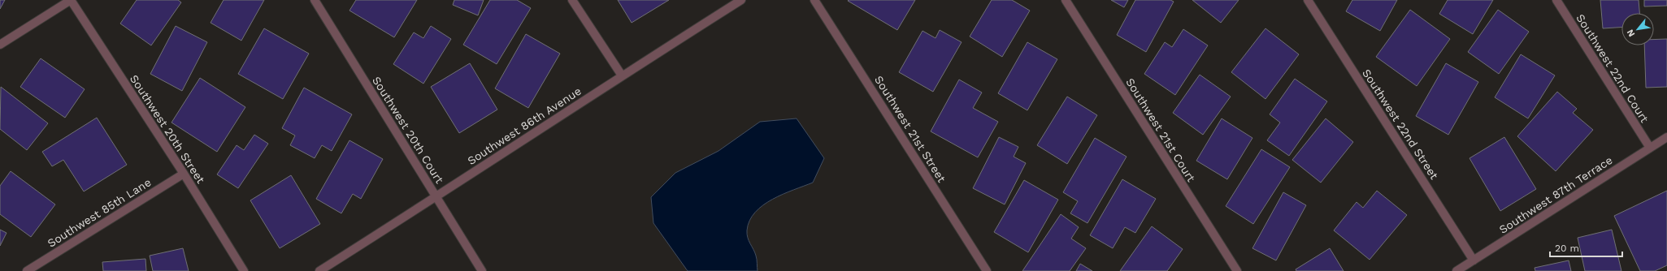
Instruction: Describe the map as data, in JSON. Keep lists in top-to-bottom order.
{
  "streets": {
    "street": [
      "Southwest 22nd Court",
      "Southwest 22nd Street",
      "Southwest 86th Avenue",
      "Southwest 20th Street",
      "Southwest 21st Street",
      "Southwest 20th Court",
      "Southwest 21st Court",
      "Southwest 87th Terrace",
      "Southwest 85th Lane"
    ]
  },
  "crossings": [
    ["Southwest 22nd Court", "Southwest 87th Terrace"],
    ["Southwest 22nd Street", "Southwest 87th Terrace"],
    ["Southwest 86th Avenue", "Southwest 20th Court"],
    ["Southwest 20th Street", "Southwest 85th Lane"]
  ],
  "scale_bar": "20 m",
  "north": "bottom left"
}
